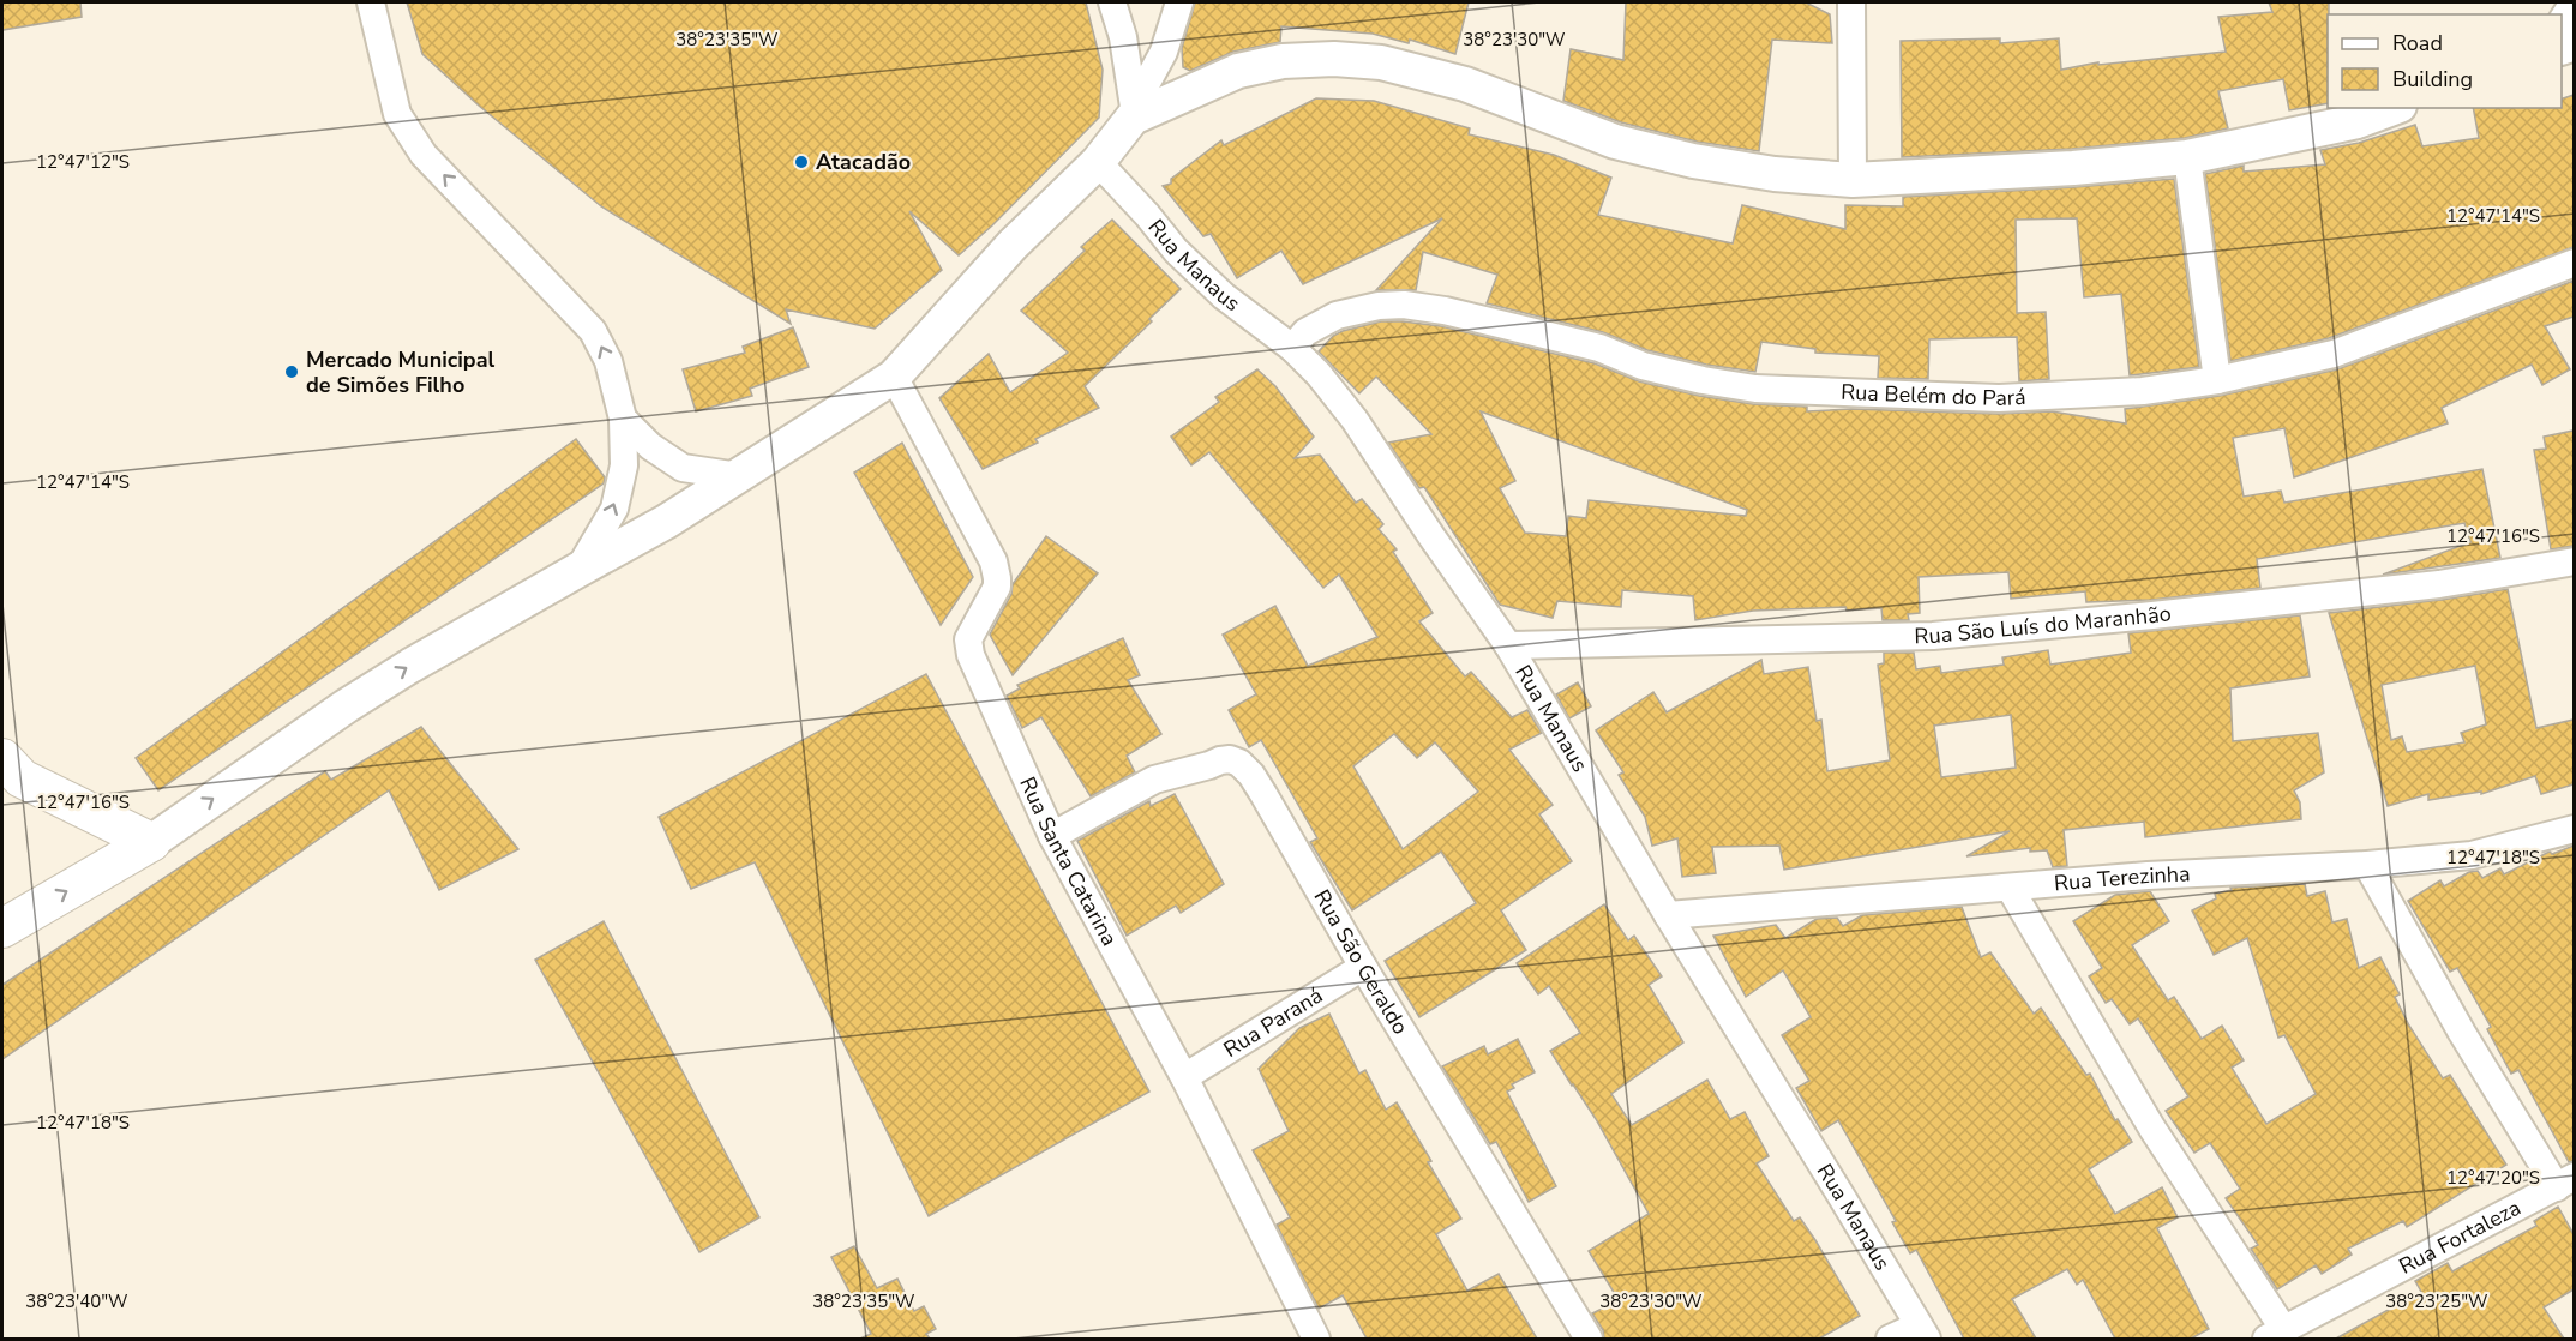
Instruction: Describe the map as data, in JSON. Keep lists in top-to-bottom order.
{
  "streets": {
    "street": [
      "Rua Manaus",
      "Rua Belém do Pará",
      "Rua São Luís do Maranhão",
      "Rua Santa Catarina",
      "Rua Terezinha",
      "Rua São Geraldo",
      "Rua Paraná",
      "Rua Fortaleza"
    ]
  },
  "crossings": [
    ["Rua Manaus", "Rua Belém do Pará"],
    ["Rua Manaus", "Rua São Luís do Maranhão"],
    ["Rua Manaus", "Rua Terezinha"],
    ["Rua Santa Catarina", "Rua São Geraldo"],
    ["Rua Santa Catarina", "Rua Paraná"],
    ["Rua São Geraldo", "Rua Paraná"]
  ],
  "places": ["Atacadão", "Mercado Municipal de Simões Filho"],
  "legend": ["Road", "Building"],
  "coordinates": [
    "38°23'35\"W",
    "38°23'30\"W",
    "12°47'12\"S",
    "12°47'14\"S",
    "12°47'16\"S",
    "12°47'18\"S",
    "12°47'20\"S",
    "38°23'40\"W",
    "38°23'25\"W"
  ]
}
